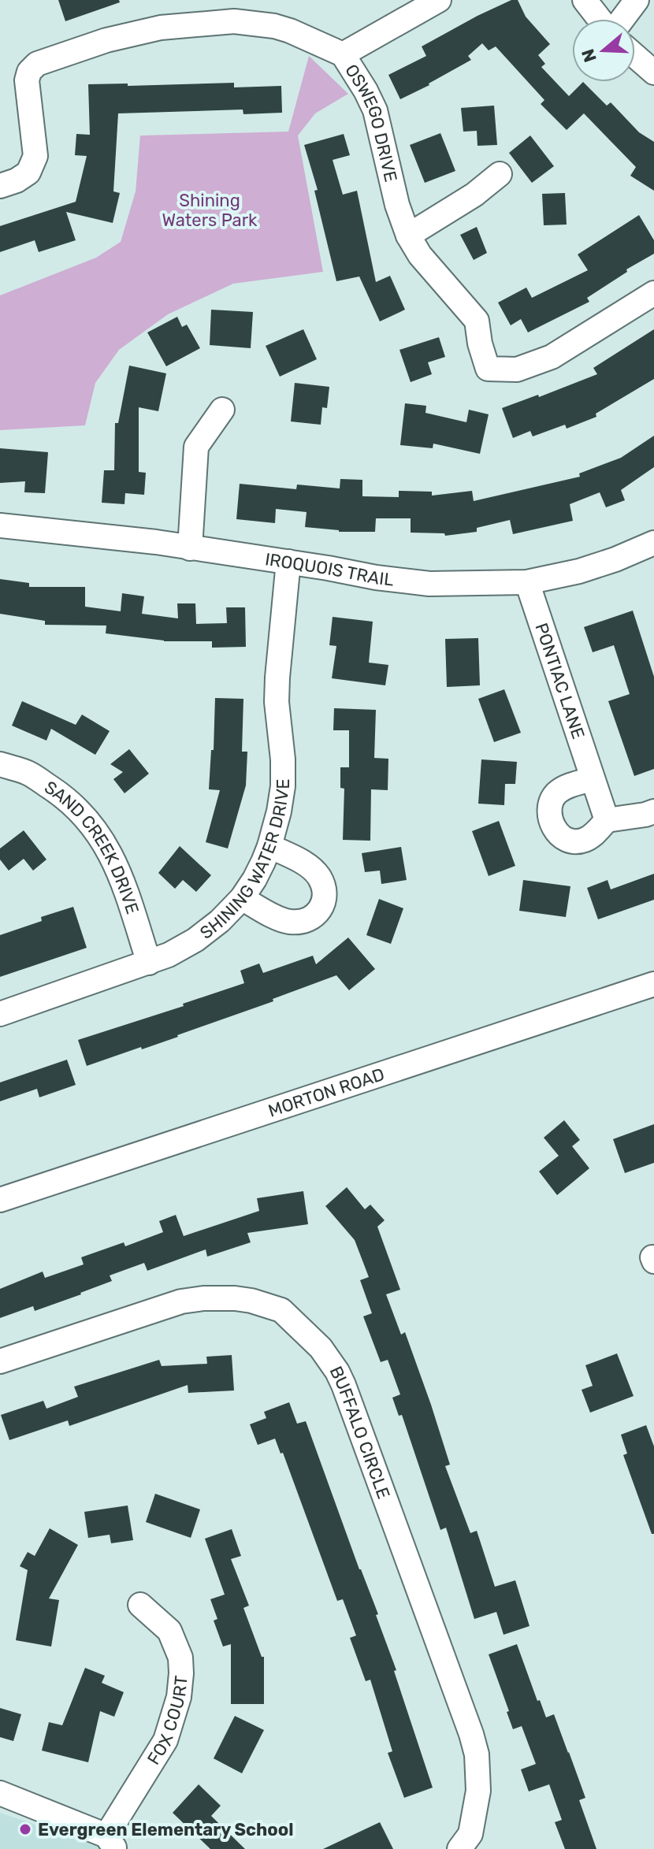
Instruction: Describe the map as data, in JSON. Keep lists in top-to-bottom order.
{
  "streets": {
    "street": [
      "OSWEGO DRIVE",
      "IROQUOIS TRAIL",
      "PONTIAC LANE",
      "SAND CREEK DRIVE",
      "SHINING WATER DRIVE",
      "MORTON ROAD",
      "BUFFALO CIRCLE",
      "FOX COURT"
    ]
  },
  "crossings": [
    ["IROQUOIS TRAIL", "PONTIAC LANE"],
    ["IROQUOIS TRAIL", "SHINING WATER DRIVE"],
    ["SAND CREEK DRIVE", "SHINING WATER DRIVE"]
  ],
  "parks": ["Shining Waters Park"],
  "places": ["Evergreen Elementary School"],
  "north": "left"
}
